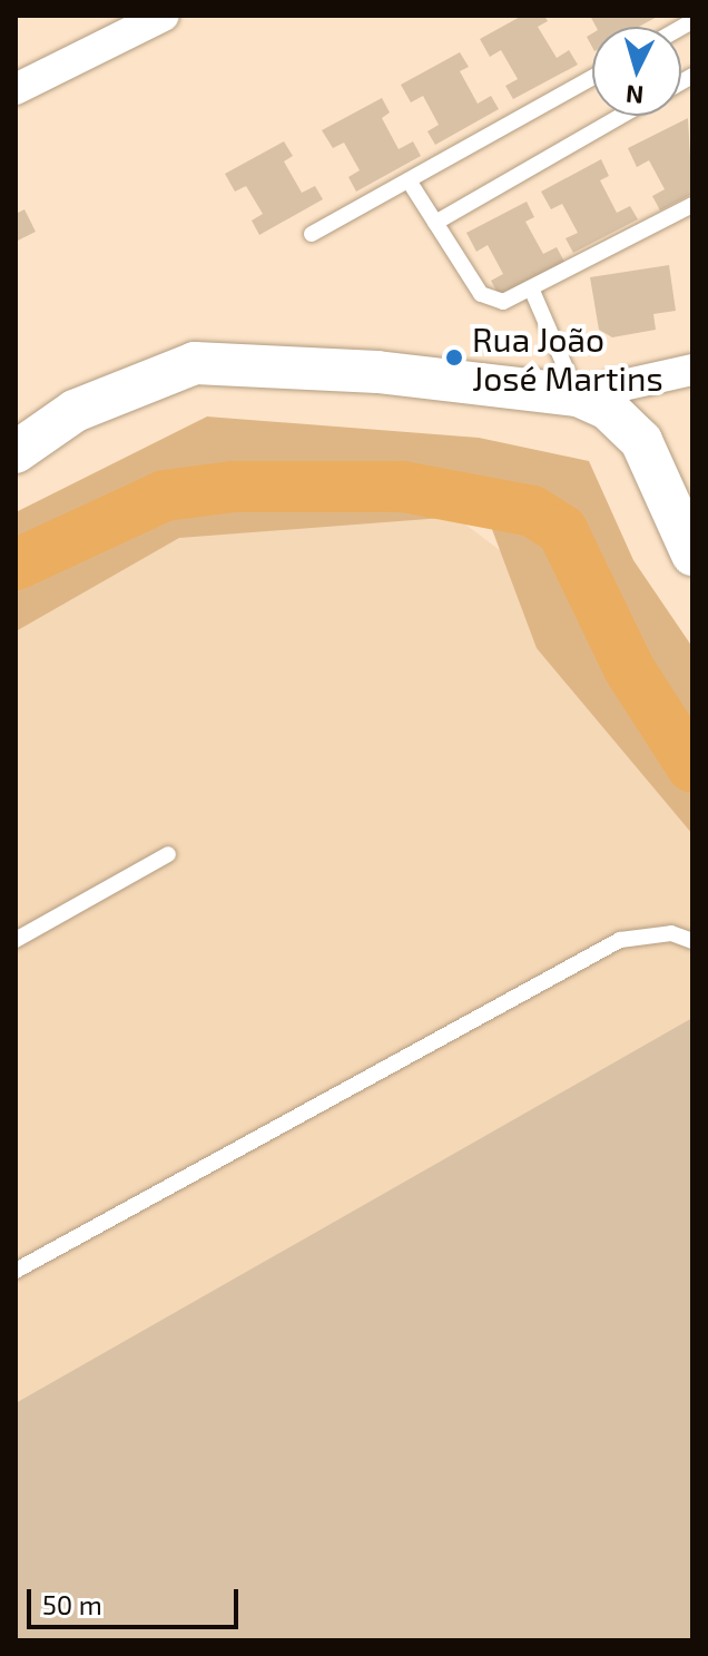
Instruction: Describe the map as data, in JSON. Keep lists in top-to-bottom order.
{
  "places": ["Rua João José Martins"],
  "scale_bar": "50 m",
  "north": "bottom"
}
